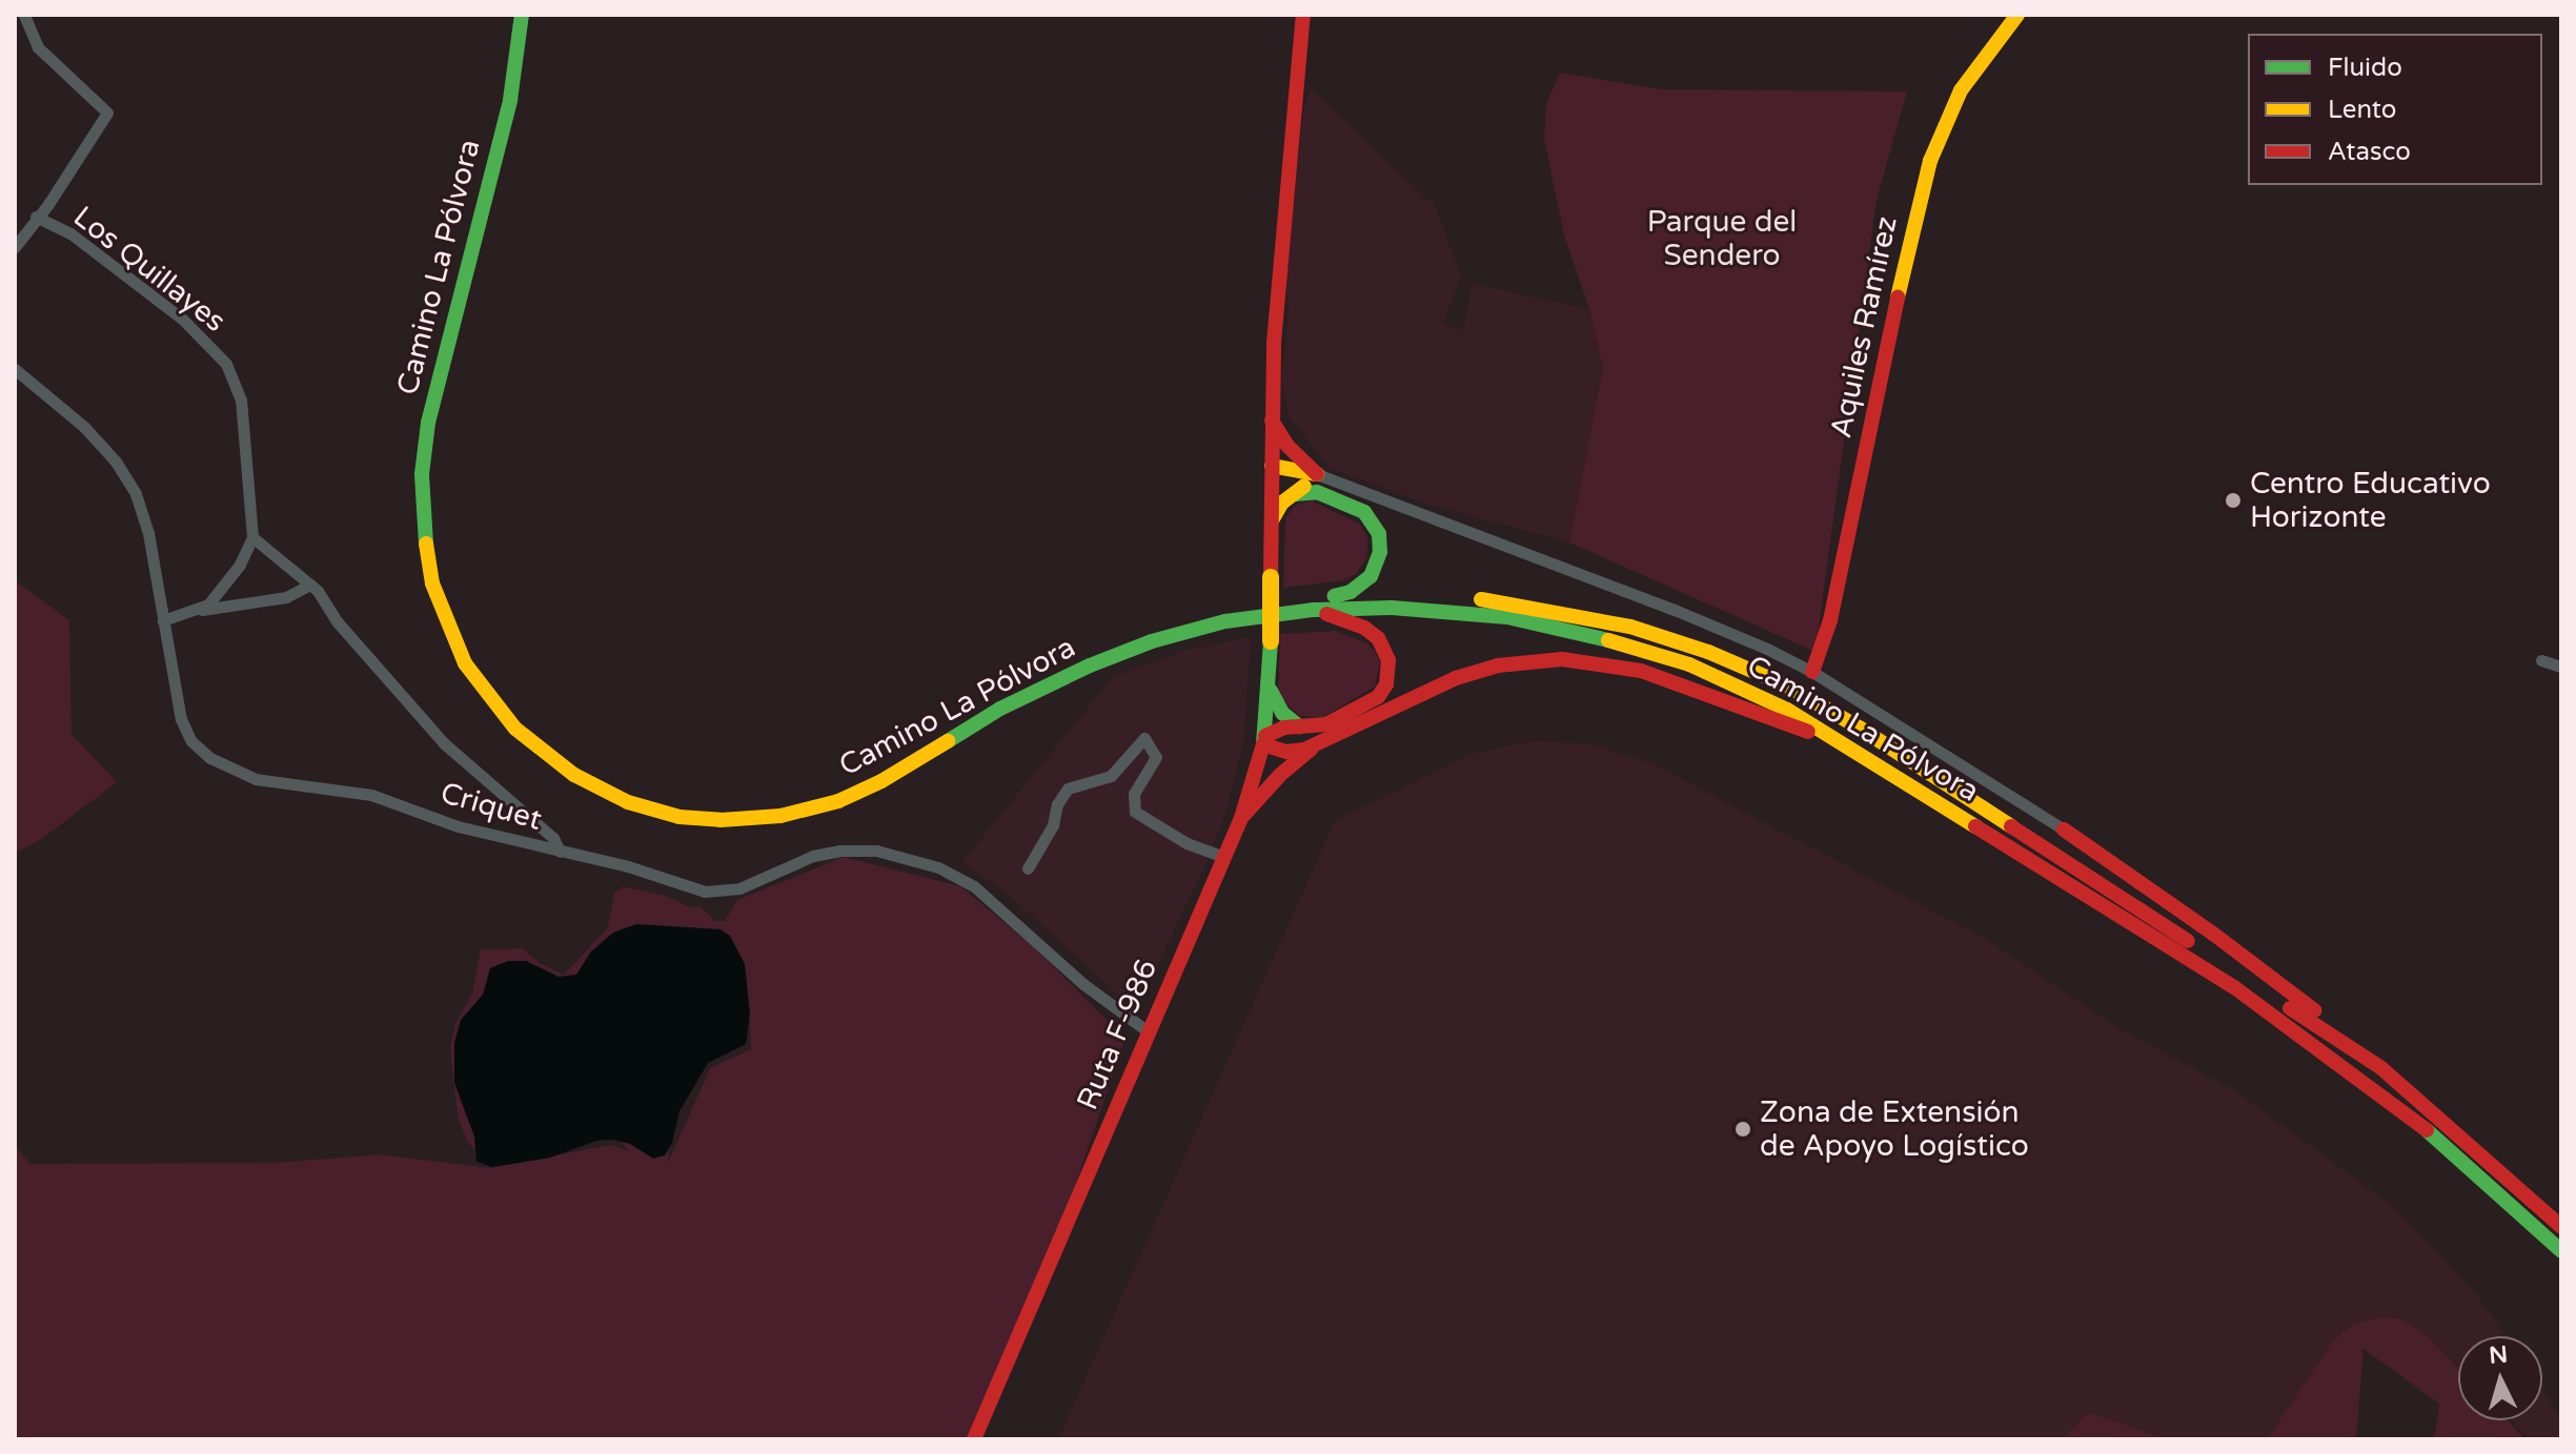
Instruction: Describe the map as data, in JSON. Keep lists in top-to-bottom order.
{
  "streets": {
    "main road": ["Camino La Pólvora", "Aquiles Ramírez", "Ruta F-986"],
    "street": ["Los Quillayes", "Criquet"]
  },
  "crossings": [
    ["Criquet", "Ruta F-986"]
  ],
  "parks": ["Parque del Sendero"],
  "places": ["Centro Educativo Horizonte", "Zona de Extensión de Apoyo Logístico"],
  "legend": ["Fluido", "Lento", "Atasco"],
  "north": "top"
}
